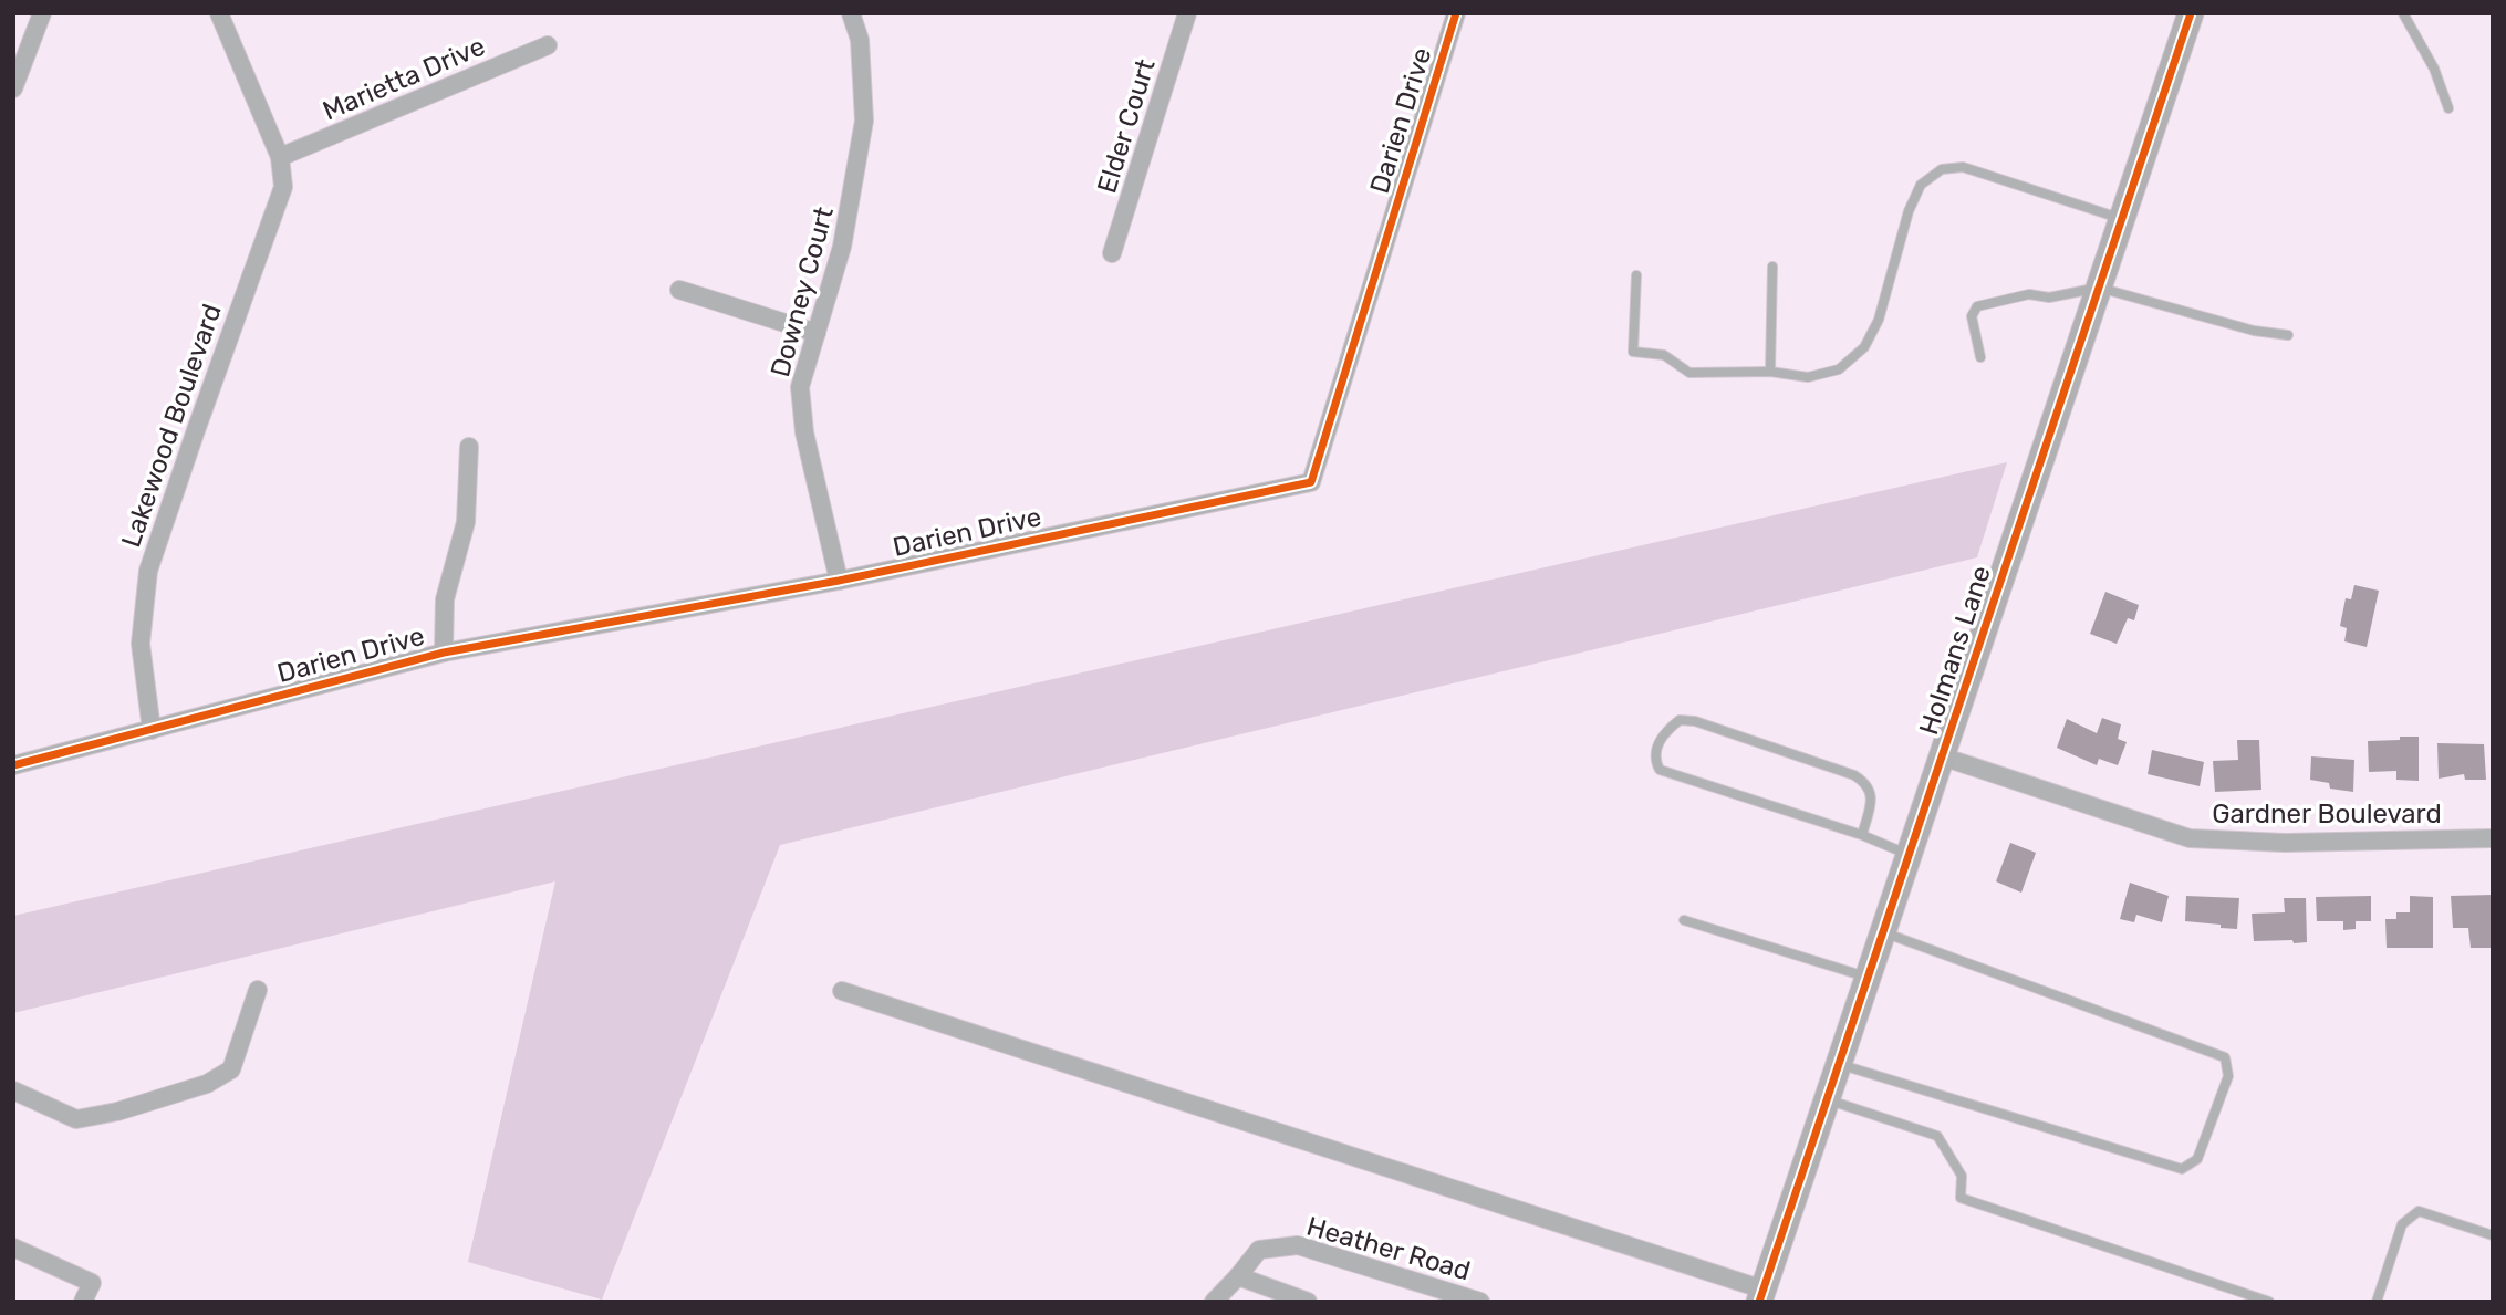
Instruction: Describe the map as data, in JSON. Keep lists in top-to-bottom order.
{
  "streets": {
    "main road": ["Holmans Lane"],
    "street": [
      "Marietta Drive",
      "Darien Drive",
      "Elder Court",
      "Downey Court",
      "Lakewood Boulevard",
      "Gardner Boulevard",
      "Heather Road"
    ]
  },
  "crossings": [
    ["Marietta Drive", "Lakewood Boulevard"],
    ["Darien Drive", "Downey Court"],
    ["Darien Drive", "Lakewood Boulevard"],
    ["Holmans Lane", "Gardner Boulevard"]
  ]
}
